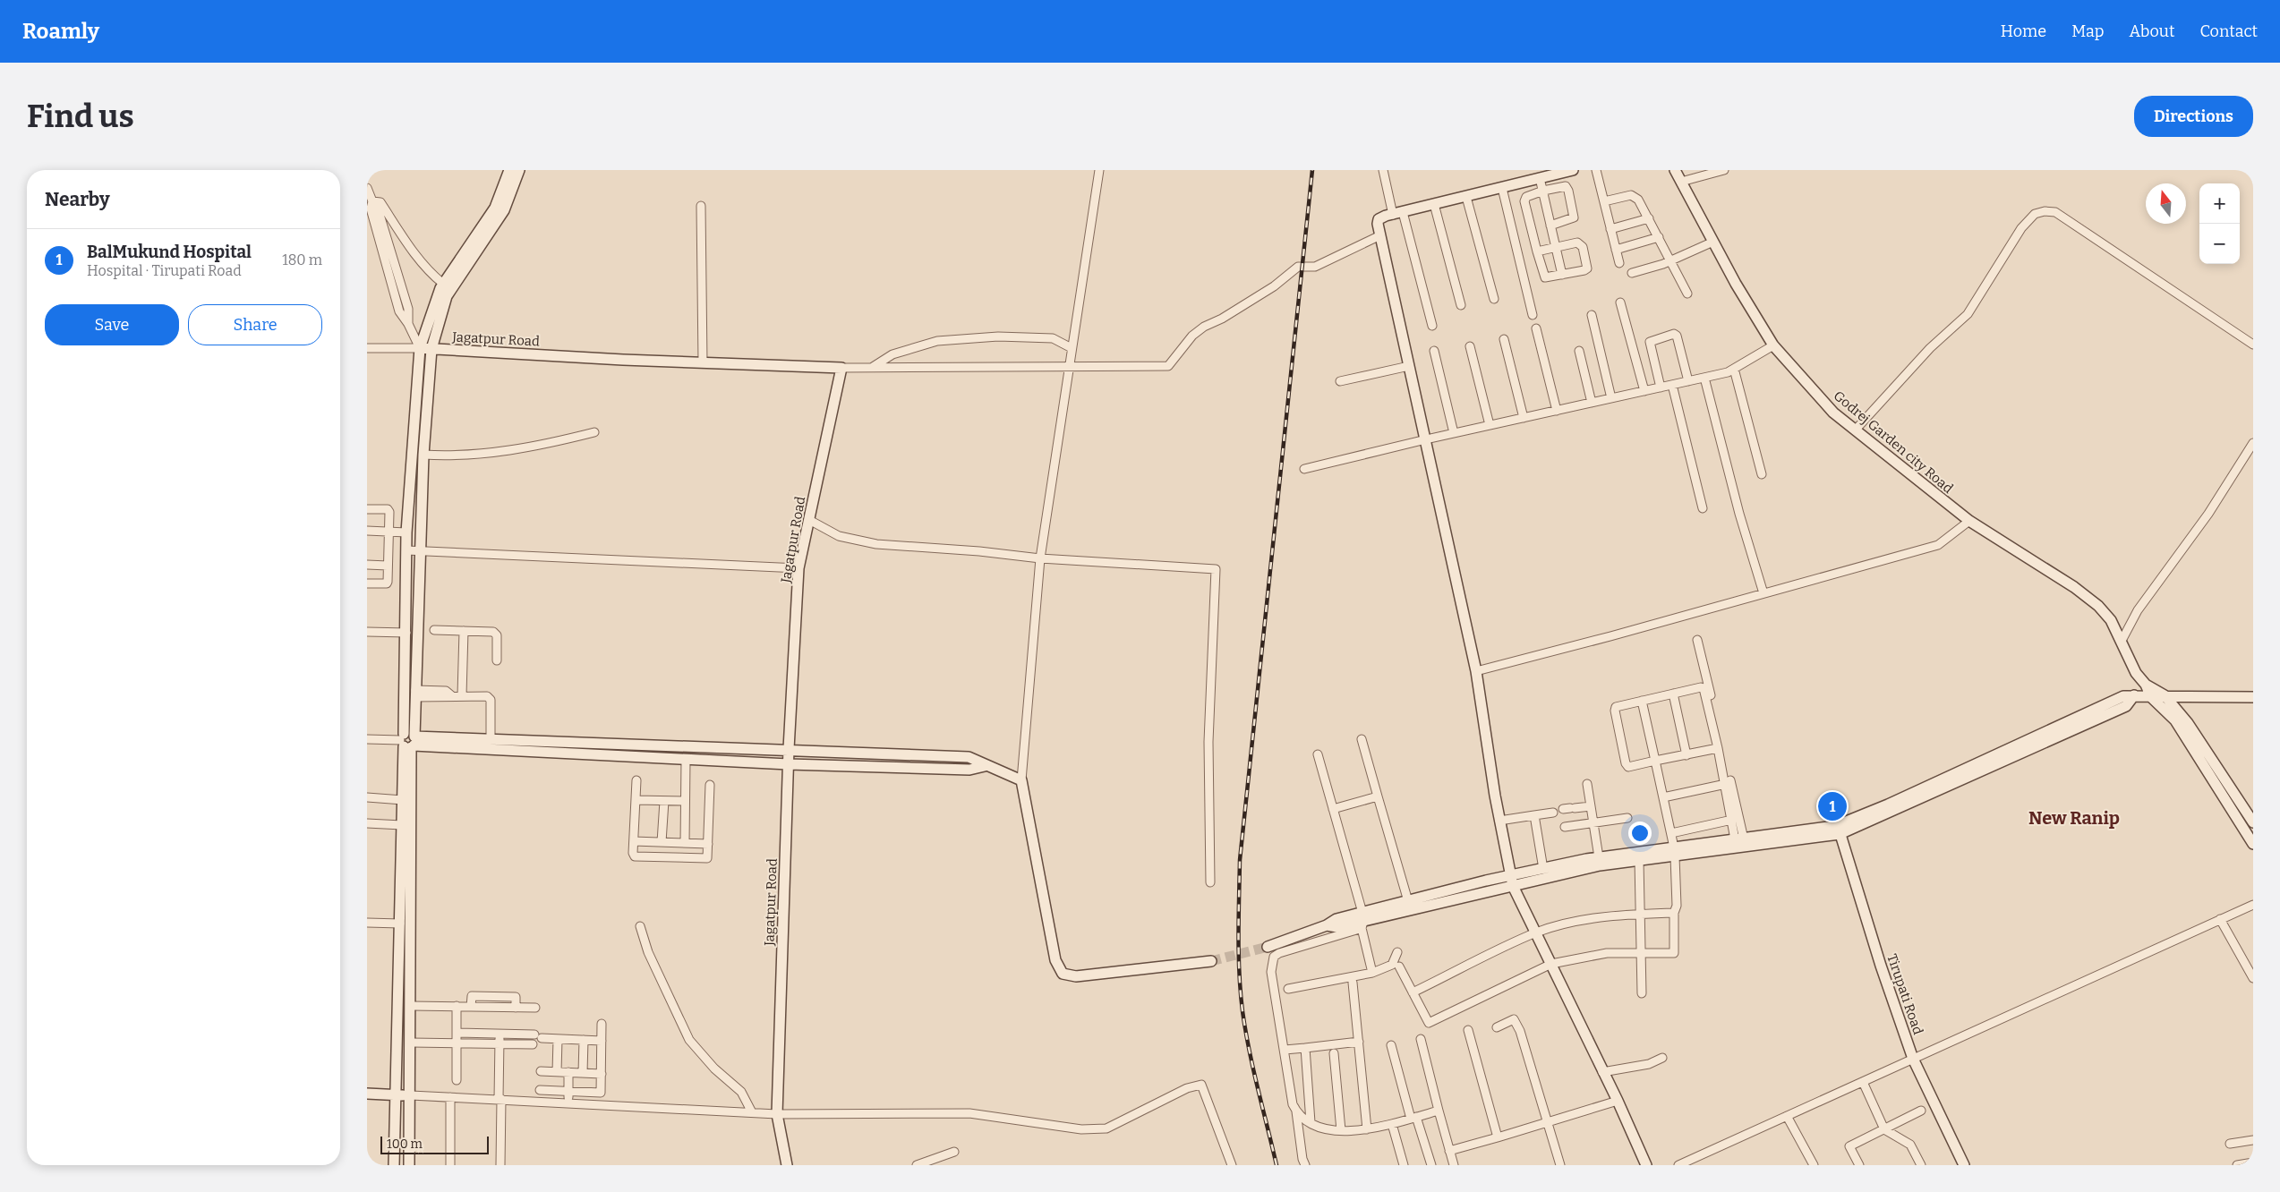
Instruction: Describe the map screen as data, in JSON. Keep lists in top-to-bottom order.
{
  "streets": {
    "street": ["Jagatpur Road", "Godrej Garden city Road", "Tirupati Road"]
  },
  "districts": ["New Ranip"],
  "scale_bar": "100 m",
  "north": "top",
  "page": {
    "header": "Roamly",
    "nav": [
      "Home",
      "Map",
      "About",
      "Contact"
    ],
    "buttons": [
      "Directions",
      ["Save", "Share"]
    ],
    "title": "Find us",
    "heading": "Nearby",
    "map_buttons": ["+", "−"],
    "list": [
      {
        "mark": "1",
        "name": "BalMukund Hospital",
        "note": "Hospital · Tirupati Road",
        "value": "180 m"
      }
    ],
    "pins": "1",
    "scale": "100 m"
  }
}
